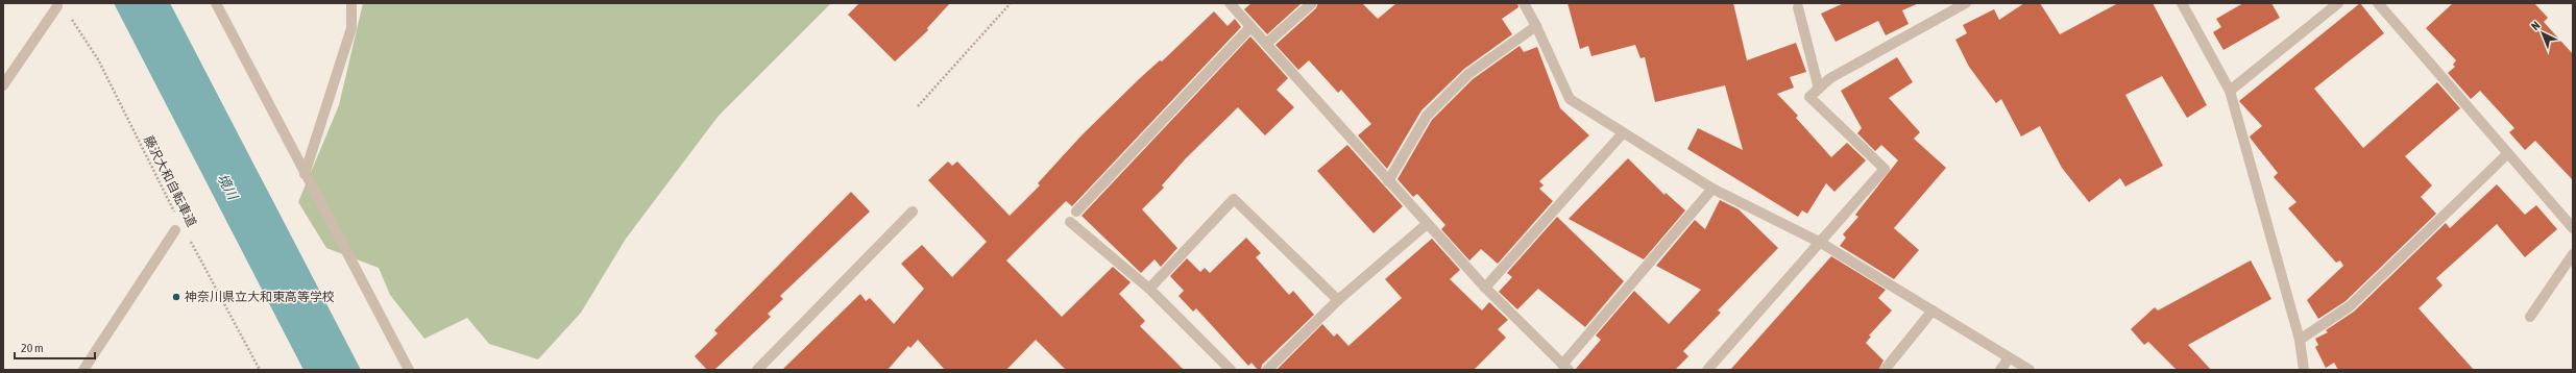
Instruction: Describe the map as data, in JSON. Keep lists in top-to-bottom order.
{
  "streets": {
    "path": ["藤沢大和自転車道"]
  },
  "water": ["境川"],
  "places": ["神奈川県立大和東高等学校"],
  "scale_bar": "20 m",
  "north": "top left"
}
